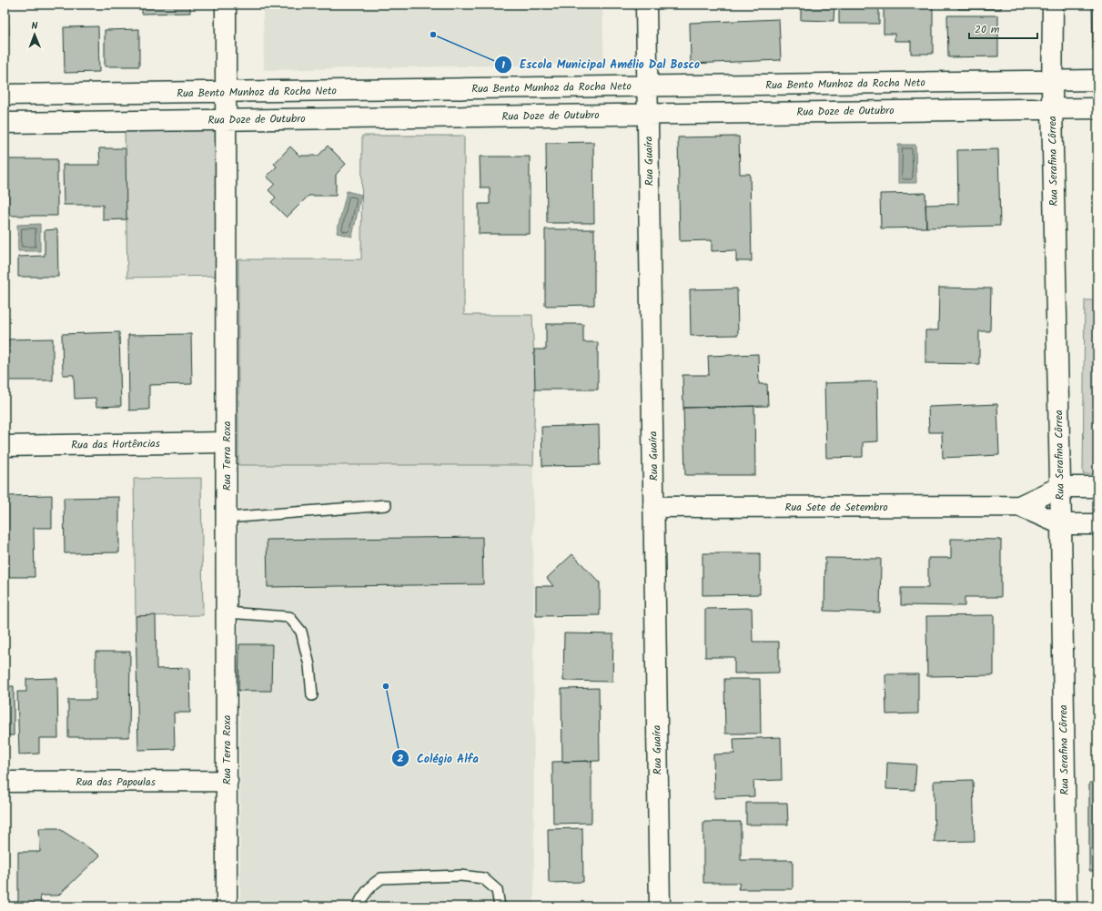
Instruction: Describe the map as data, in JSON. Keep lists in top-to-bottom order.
{
  "streets": {
    "street": [
      "Rua Bento Munhoz da Rocha Neto",
      "Rua Doze de Outubro",
      "Rua Guaíra",
      "Rua Serafina Côrrea",
      "Rua das Hortências",
      "Rua Terra Roxa",
      "Rua Sete de Setembro",
      "Rua das Papoulas"
    ]
  },
  "crossings": [
    ["Rua Bento Munhoz da Rocha Neto", "Rua Guaíra"],
    ["Rua Bento Munhoz da Rocha Neto", "Rua Serafina Côrrea"],
    ["Rua Bento Munhoz da Rocha Neto", "Rua Terra Roxa"],
    ["Rua Doze de Outubro", "Rua Guaíra"],
    ["Rua Doze de Outubro", "Rua Serafina Côrrea"],
    ["Rua Doze de Outubro", "Rua Terra Roxa"],
    ["Rua Guaíra", "Rua Sete de Setembro"],
    ["Rua Serafina Côrrea", "Rua Sete de Setembro"],
    ["Rua das Hortências", "Rua Terra Roxa"],
    ["Rua Terra Roxa", "Rua das Papoulas"]
  ],
  "places": ["Escola Municipal Amélio Dal Bosco", "Colégio Alfa"],
  "scale_bar": "20 m",
  "north": "top"
}
